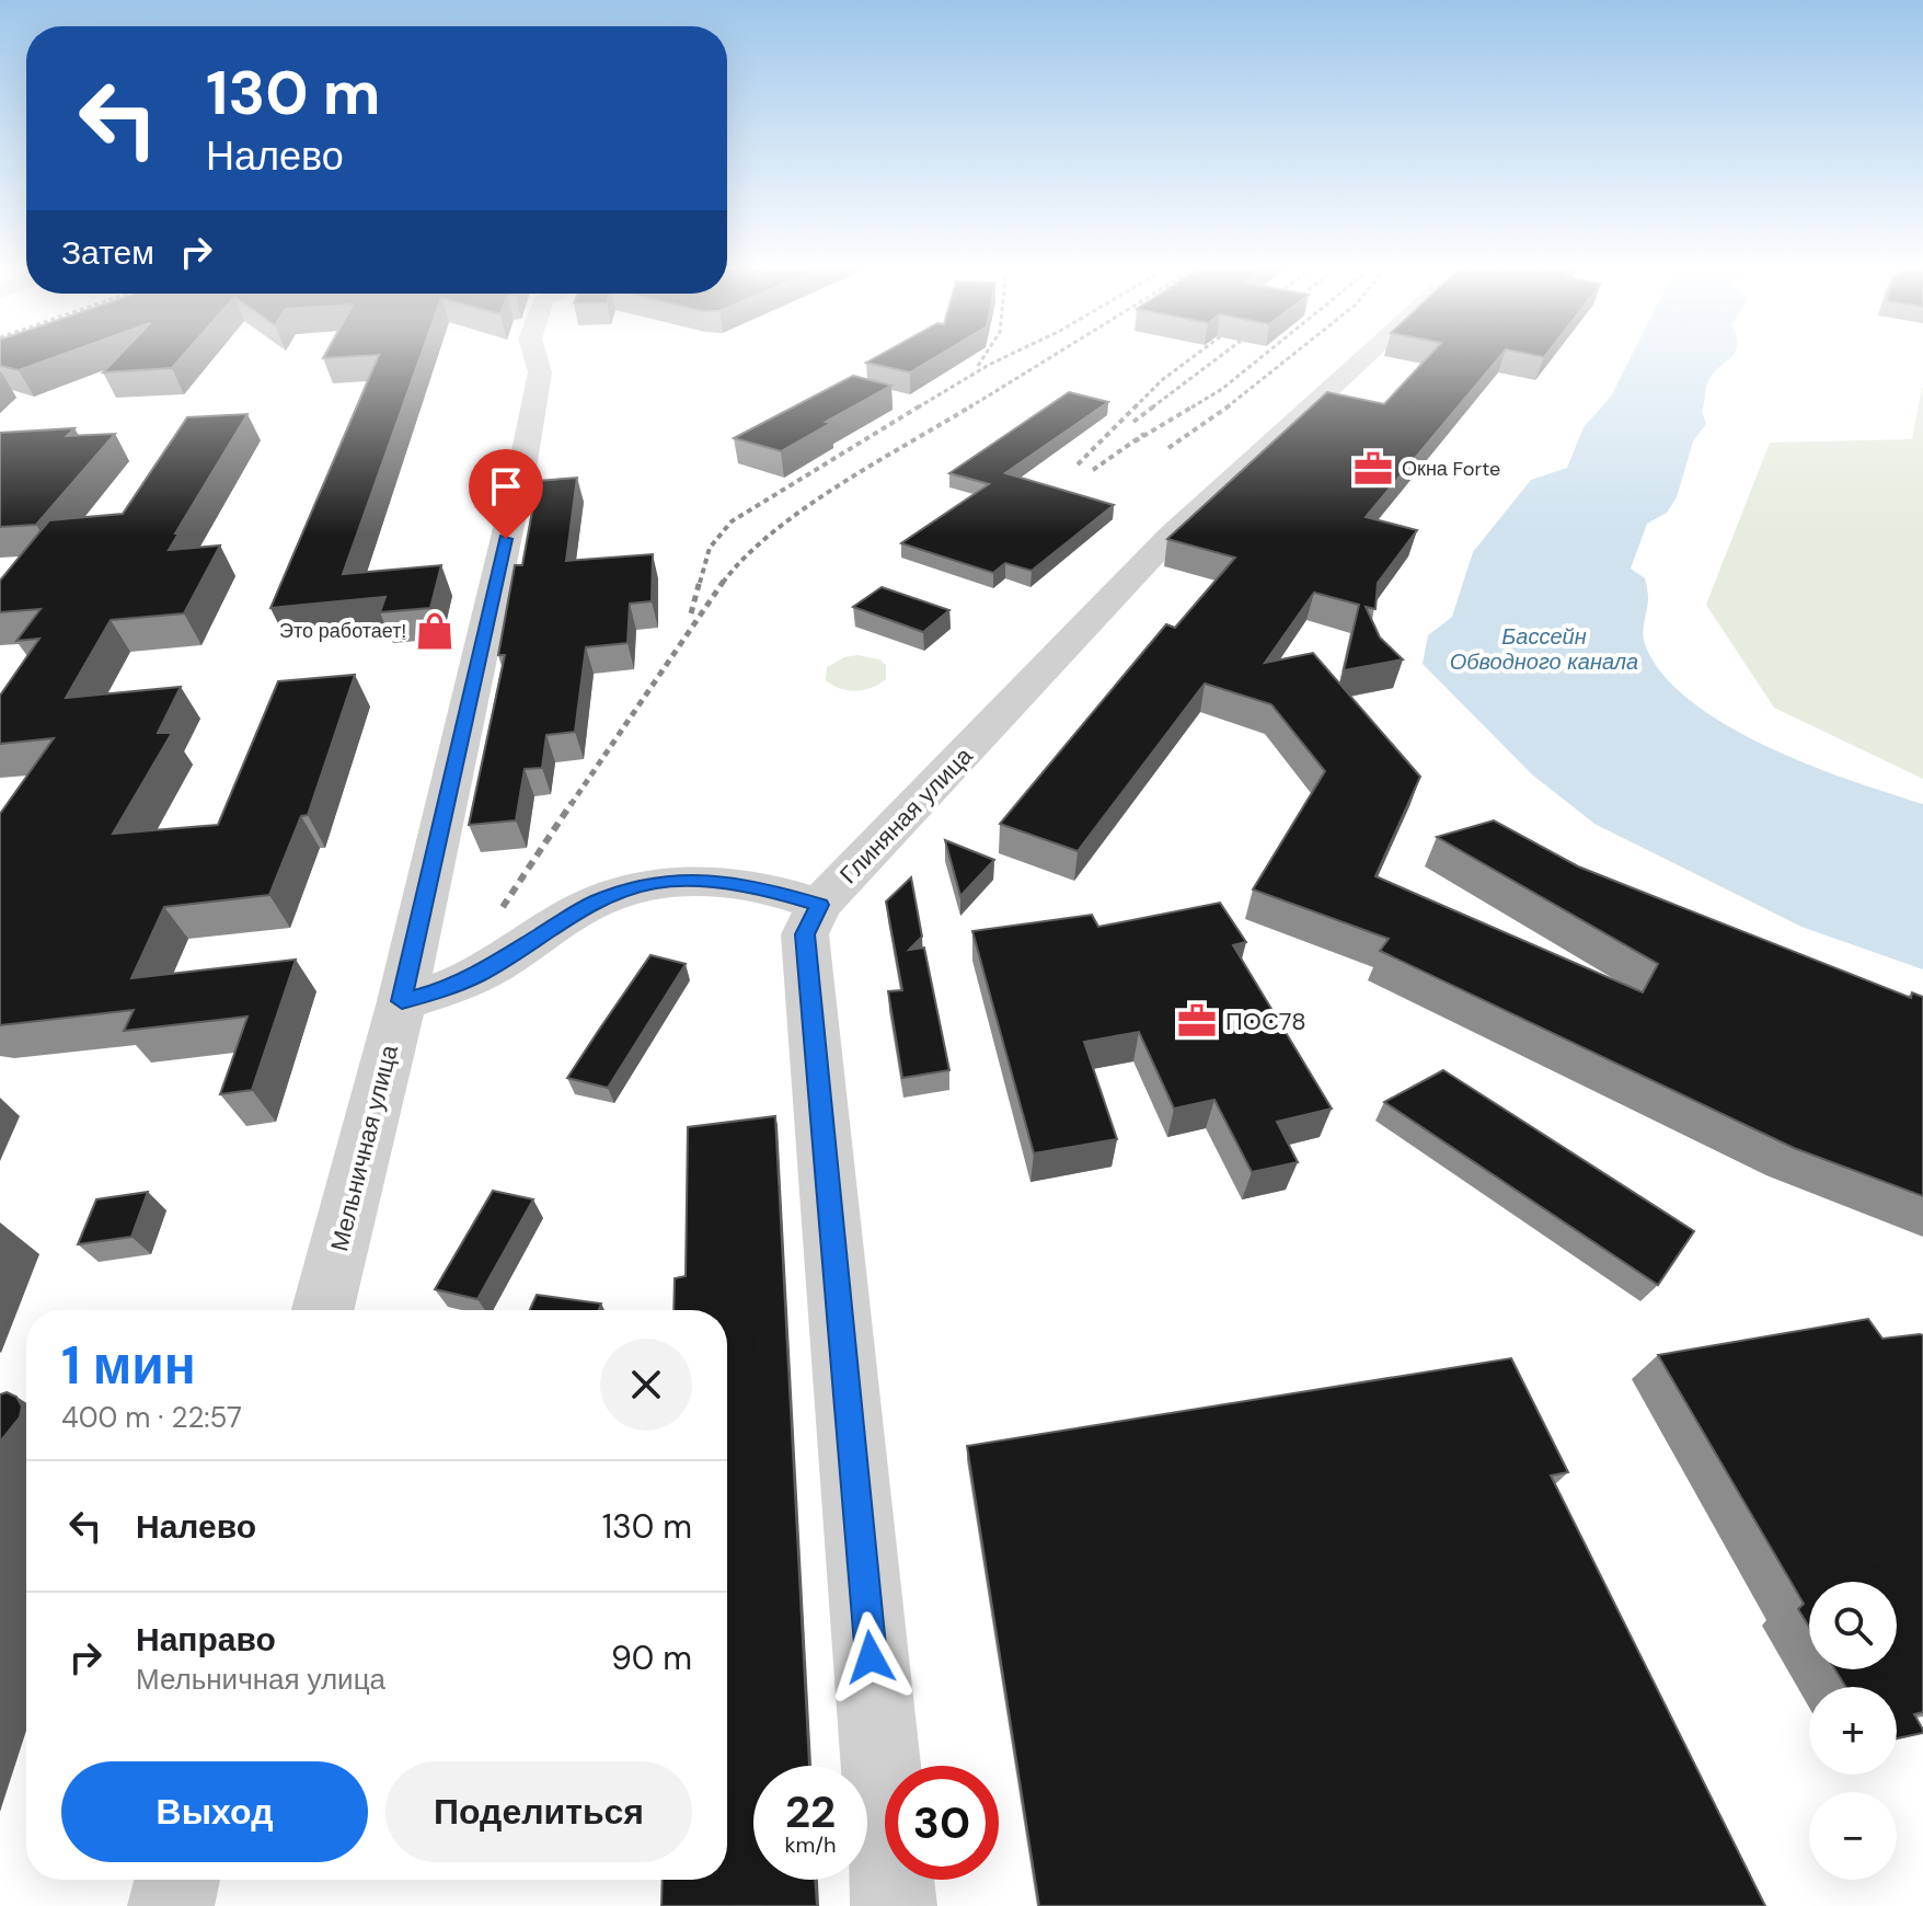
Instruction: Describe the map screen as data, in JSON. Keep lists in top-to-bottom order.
{
  "streets": {
    "street": ["Глиняная улица", "Мельничная улица"]
  },
  "water": ["Бассейн Обводного канала"],
  "places": {
    "office": ["Окна Forte", "ПОС78"],
    "shop": ["Это работает!"]
  },
  "page": {
    "turn": ["130 m", "Налево"],
    "then": "Затем",
    "heading": ["1 мин", "400 m · 22:57"],
    "list": [
      {
        "name": "Налево",
        "value": "130 m"
      },
      {
        "name": "Направо",
        "note": "Мельничная улица",
        "value": "90 m"
      }
    ],
    "map_buttons": ["+", "−"],
    "buttons": ["Выход", "Поделиться"],
    "speed": "22 km/h",
    "limit": "30"
  }
}
